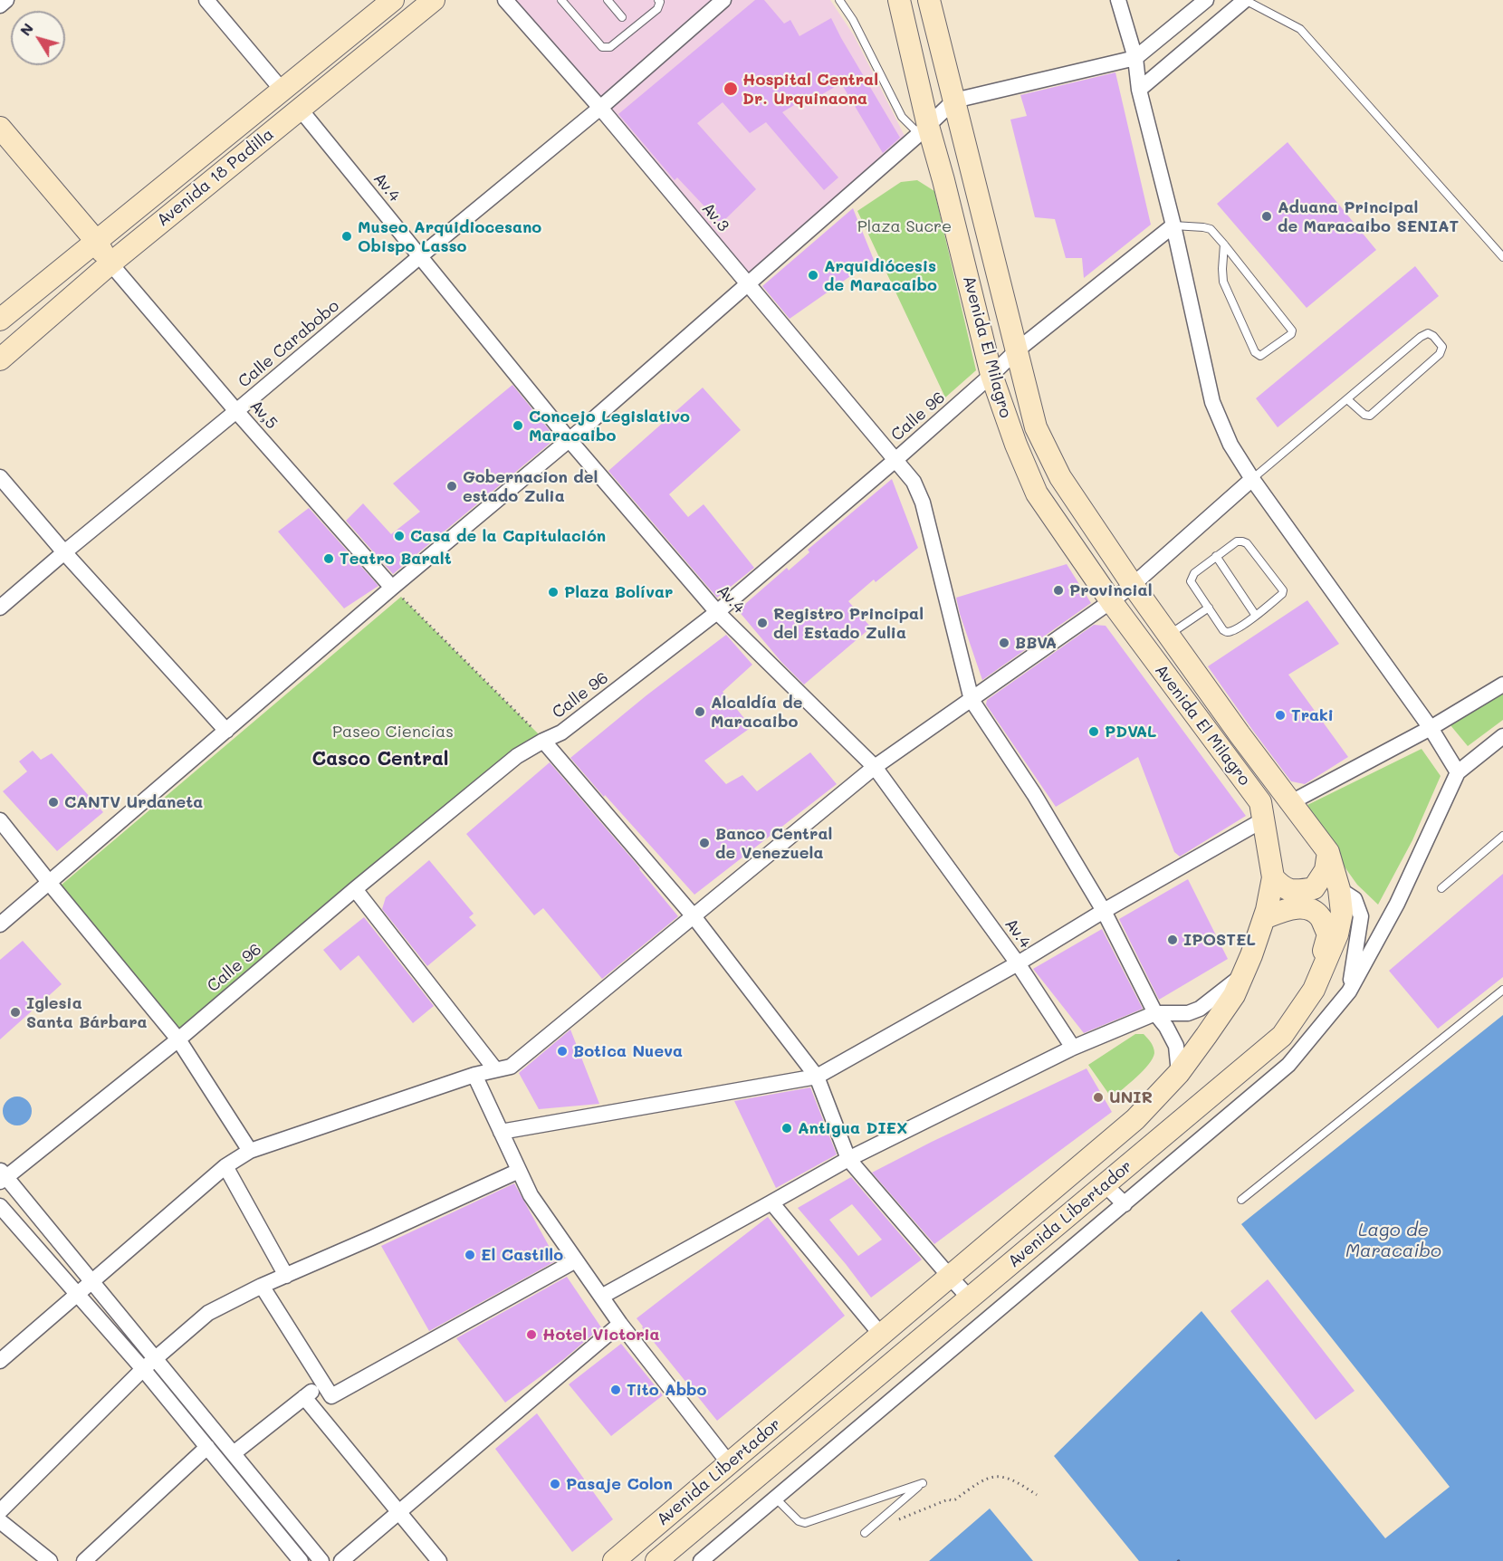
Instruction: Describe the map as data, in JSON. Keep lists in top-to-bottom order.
{
  "streets": {
    "main road": ["Avenida 18 Padilla", "Avenida El Milagro", "Avenida Libertador"],
    "street": [
      "Av.4",
      "Av.3",
      "Calle Carabobo",
      "Av,5",
      "Calle 96"
    ]
  },
  "crossings": [
    ["Avenida 18 Padilla", "Av.4"],
    ["Avenida 18 Padilla", "Av,5"],
    ["Av.4", "Calle Carabobo"],
    ["Av.4", "Calle 96"],
    ["Av.3", "Calle Carabobo"],
    ["Av.3", "Calle 96"],
    ["Av.3", "Avenida Libertador"],
    ["Calle Carabobo", "Av,5"],
    ["Avenida El Milagro", "Calle 96"],
    ["Avenida El Milagro", "Avenida Libertador"]
  ],
  "districts": ["Casco Central"],
  "water": ["Lago de Maracaibo"],
  "parks": ["Plaza Sucre", "Paseo Ciencias"],
  "places": [
    "Hospital Central Dr. Urquinaona",
    "Aduana Principal de Maracaibo SENIAT",
    "Museo Arquidiocesano Obispo Lasso",
    "Arquidiócesis de Maracaibo",
    "Concejo Legislativo Maracaibo",
    "Gobernacion del estado Zulia",
    "Casa de la Capitulación",
    "Teatro Baralt",
    "Provincial",
    "Plaza Bolívar",
    "Registro Principal del Estado Zulia",
    "BBVA",
    "Alcaldía de Maracaibo",
    "Traki",
    "PDVAL",
    "CANTV Urdaneta",
    "Banco Central de Venezuela",
    "IPOSTEL",
    "Iglesia Santa Bárbara",
    "Botica Nueva",
    "UNIR",
    "Antigua DIEX",
    "El Castillo",
    "Hotel Victoria",
    "Tito Abbo",
    "Pasaje Colon"
  ],
  "north": "top left"
}
